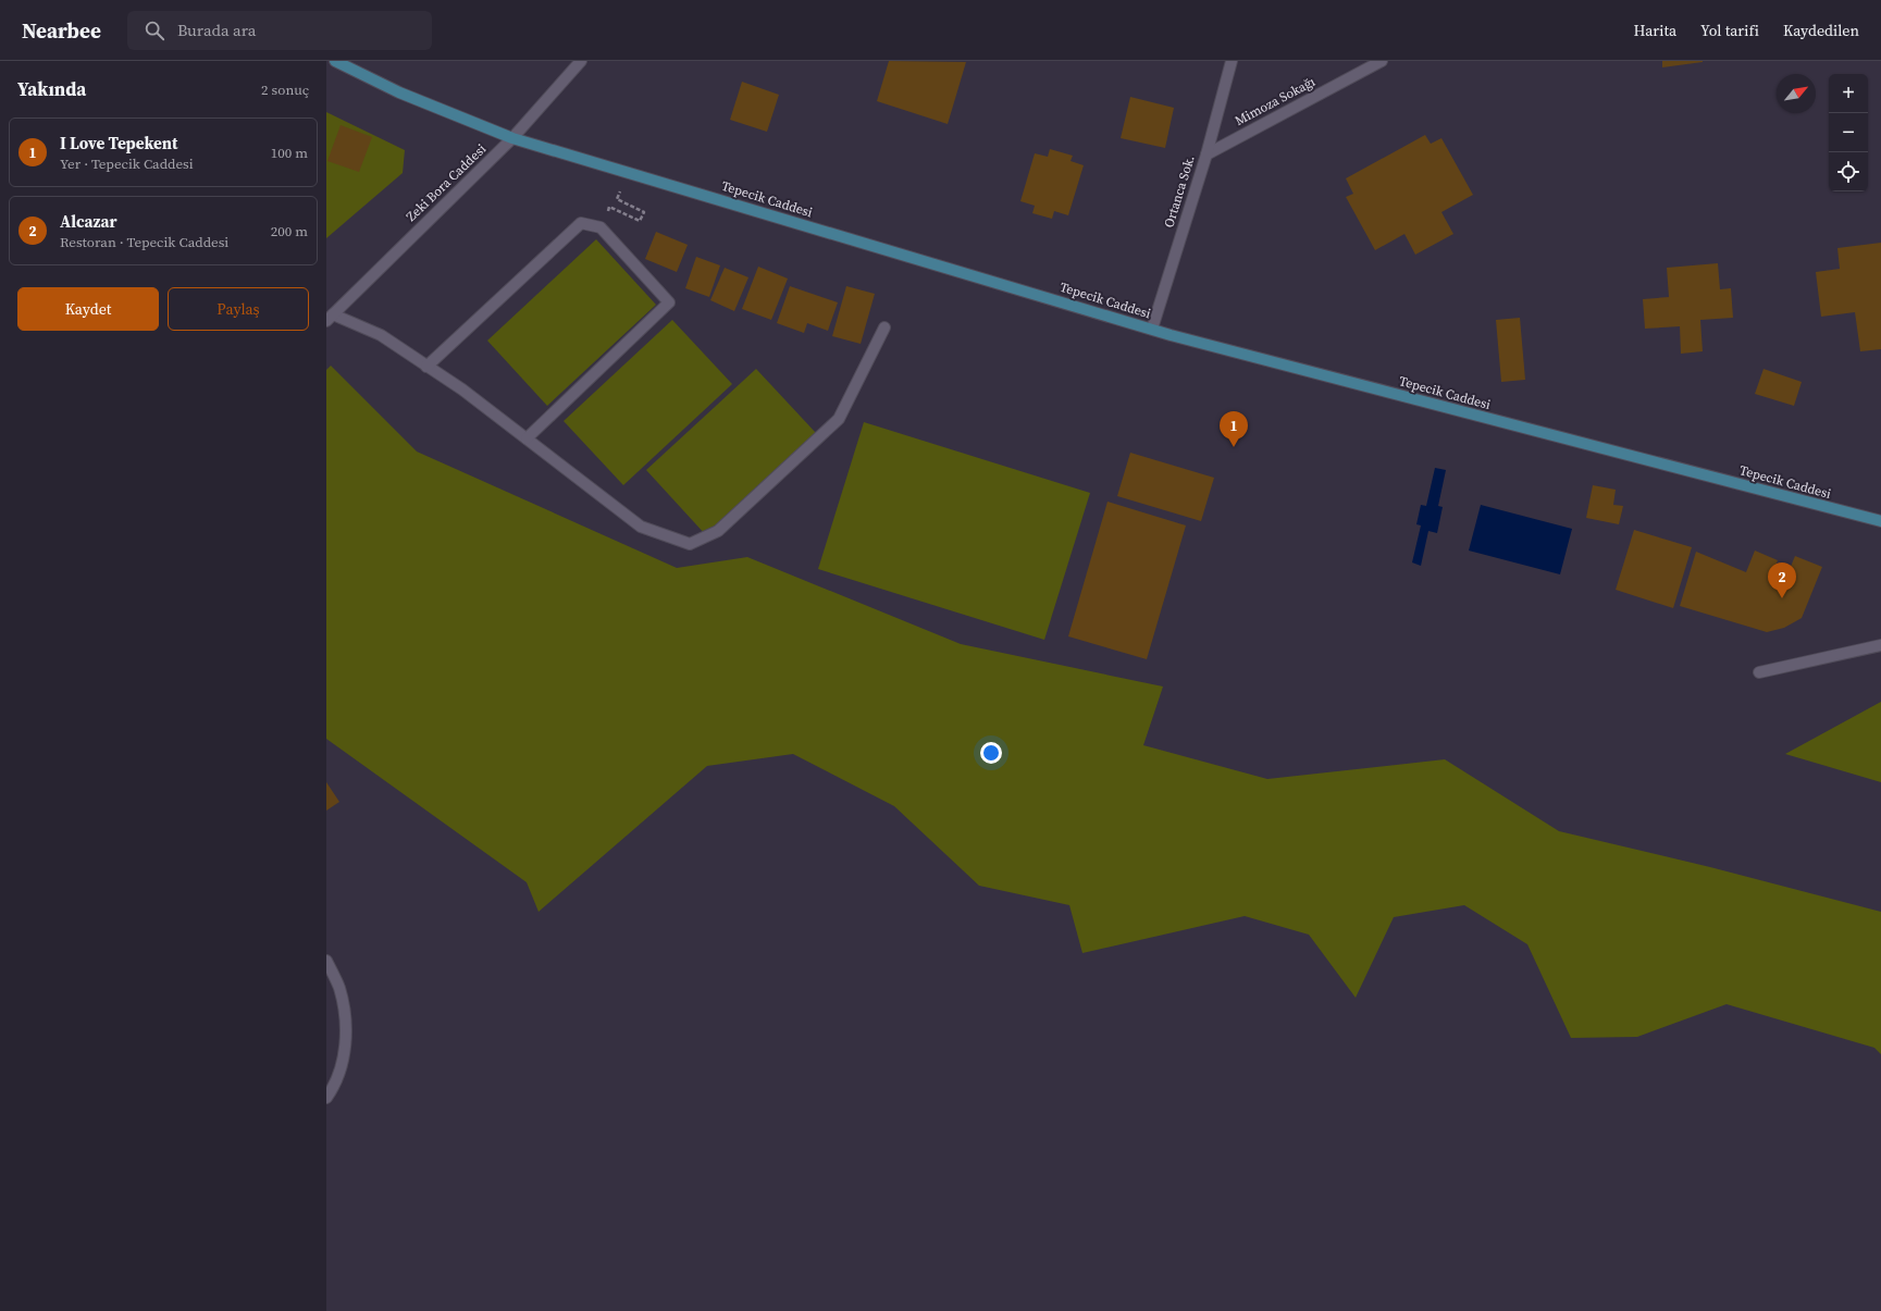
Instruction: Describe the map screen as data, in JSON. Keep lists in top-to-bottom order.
{
  "streets": {
    "street": [
      "Mimoza Sokağı",
      "Zeki Bora Caddesi",
      "Ortanca Sok.",
      "Tepecik Caddesi"
    ]
  },
  "crossings": [
    ["Mimoza Sokağı", "Ortanca Sok."],
    ["Zeki Bora Caddesi", "Tepecik Caddesi"],
    ["Ortanca Sok.", "Tepecik Caddesi"]
  ],
  "north": "top right",
  "page": {
    "header": "Nearbee",
    "search": "Burada ara",
    "nav": ["Harita", "Yol tarifi", "Kaydedilen"],
    "heading": ["Yakında", "2 sonuç"],
    "map_buttons": ["+", "−"],
    "list": [
      {
        "mark": "1",
        "name": "I Love Tepekent",
        "note": "Yer · Tepecik Caddesi",
        "value": "100 m"
      },
      {
        "mark": "2",
        "name": "Alcazar",
        "note": "Restoran · Tepecik Caddesi",
        "value": "200 m"
      }
    ],
    "buttons": ["Kaydet", "Paylaş"],
    "pins": ["1", "2"]
  }
}
